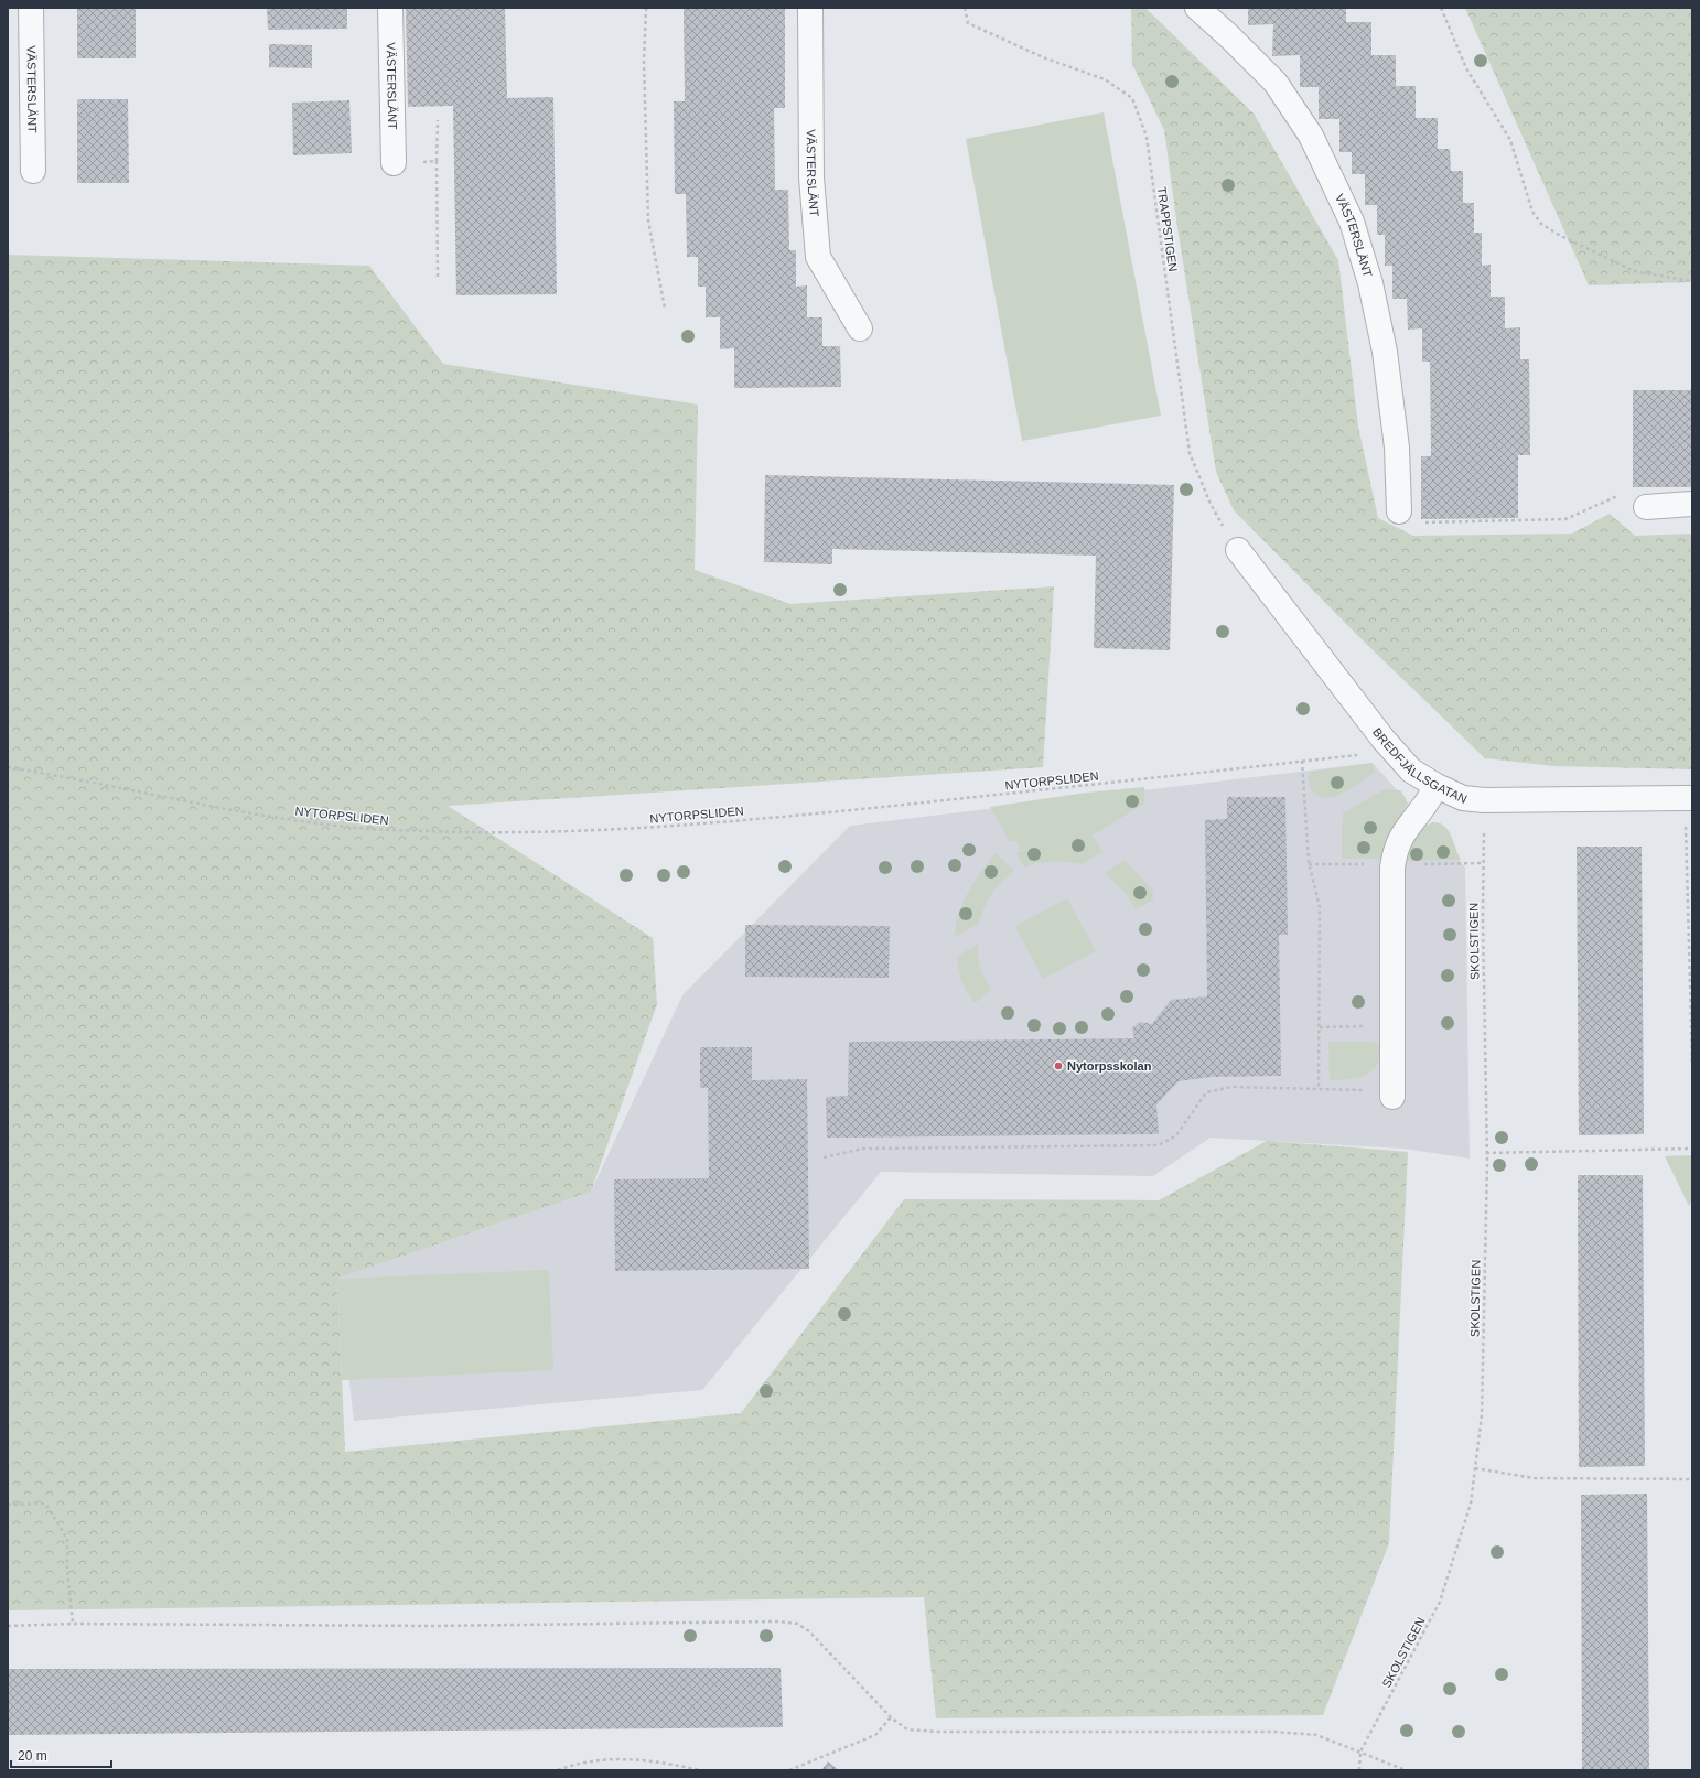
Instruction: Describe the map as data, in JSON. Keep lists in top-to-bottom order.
{
  "streets": {
    "street": ["VÄSTERSLÄNT", "BREDFJÄLLSGATAN"],
    "path": ["TRAPPSTIGEN", "NYTORPSLIDEN", "SKOLSTIGEN"]
  },
  "crossings": [
    ["TRAPPSTIGEN", "BREDFJÄLLSGATAN"],
    ["BREDFJÄLLSGATAN", "NYTORPSLIDEN"],
    ["BREDFJÄLLSGATAN", "SKOLSTIGEN"]
  ],
  "places": ["Nytorpsskolan"],
  "scale_bar": "20 m"
}
